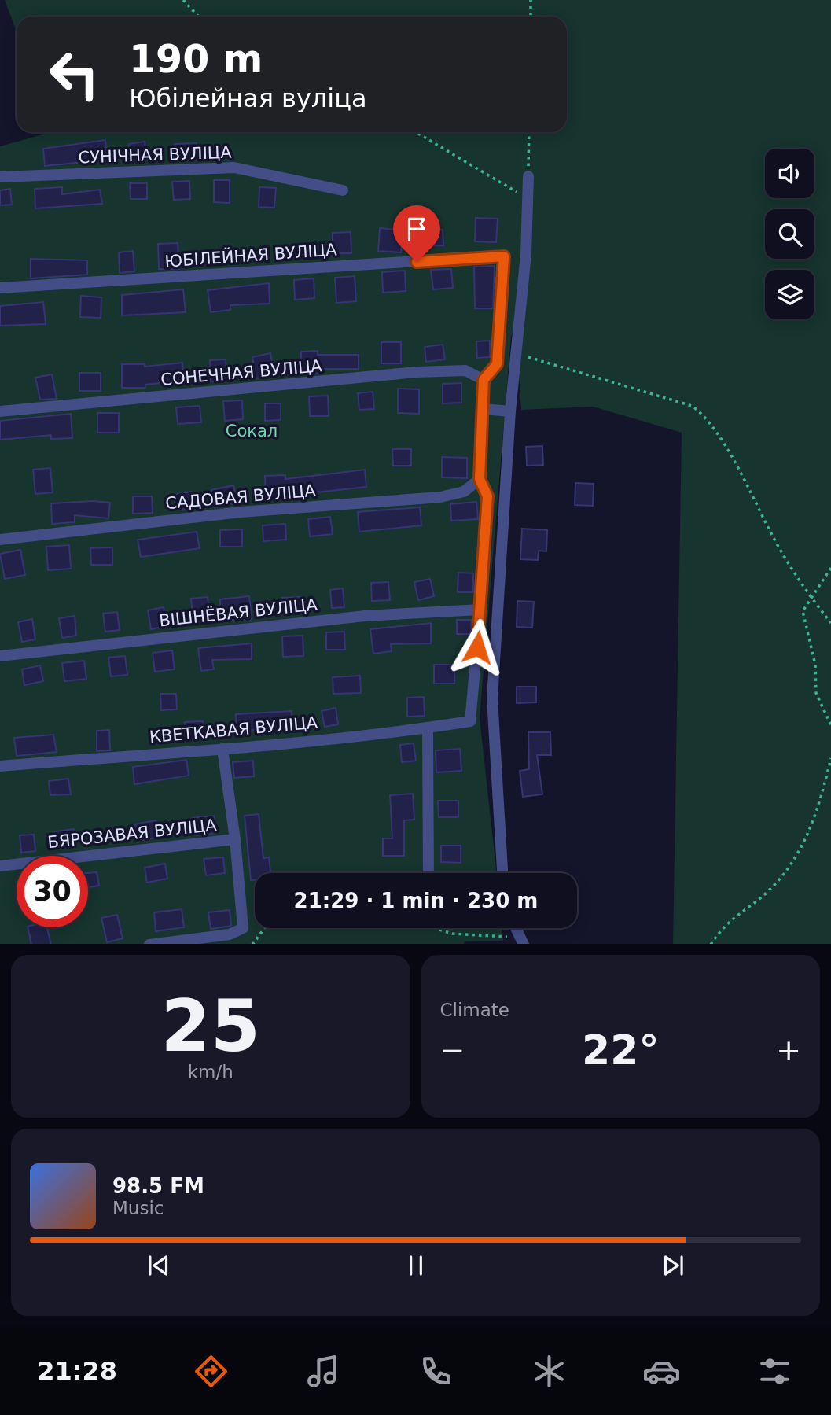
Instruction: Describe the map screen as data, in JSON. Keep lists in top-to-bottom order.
{
  "streets": {
    "street": [
      "СУНІЧНАЯ ВУЛІЦА",
      "ЮБІЛЕЙНАЯ ВУЛІЦА",
      "СОНЕЧНАЯ ВУЛІЦА",
      "САДОВАЯ ВУЛІЦА",
      "ВІШНЁВАЯ ВУЛІЦА",
      "КВЕТКАВАЯ ВУЛІЦА",
      "БЯРОЗАВАЯ ВУЛІЦА"
    ]
  },
  "crossings": [
    ["ЮБІЛЕЙНАЯ ВУЛІЦА", "СОНЕЧНАЯ ВУЛІЦА"],
    ["ВІШНЁВАЯ ВУЛІЦА", "КВЕТКАВАЯ ВУЛІЦА"]
  ],
  "parks": ["Сокал"],
  "page": {
    "turn": ["190 m", "Юбілейная вуліца"],
    "limit": "30",
    "trip": "21:29 · 1 min · 230 m",
    "tile": [
      ["25", "km/h"],
      "Climate"
    ],
    "heat": ["−", "22°", "+"],
    "song": ["98.5 FM", "Music"],
    "tabs": "21:28"
  }
}
